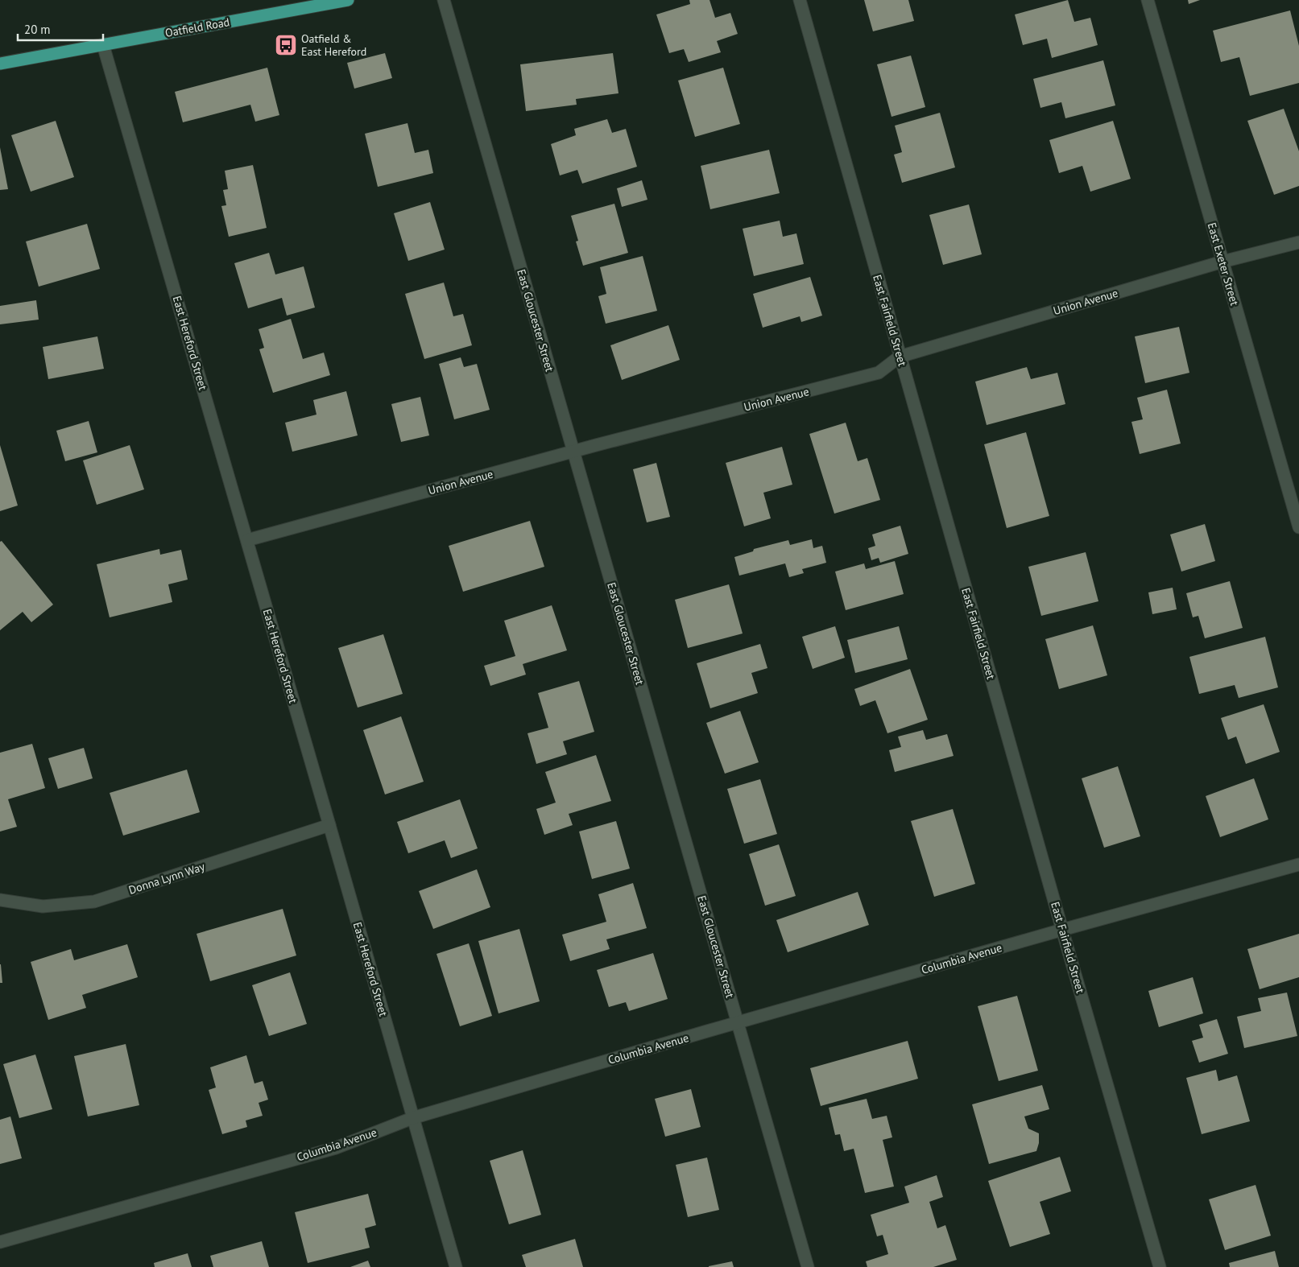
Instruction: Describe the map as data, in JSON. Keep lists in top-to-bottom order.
{
  "streets": {
    "main road": ["Oatfield Road"],
    "street": [
      "East Exeter Street",
      "Union Avenue",
      "East Gloucester Street",
      "East Fairfield Street",
      "East Hereford Street",
      "Donna Lynn Way",
      "Columbia Avenue"
    ]
  },
  "crossings": [
    ["Oatfield Road", "East Hereford Street"],
    ["East Exeter Street", "Union Avenue"],
    ["Union Avenue", "East Gloucester Street"],
    ["Union Avenue", "East Fairfield Street"],
    ["Union Avenue", "East Hereford Street"],
    ["East Gloucester Street", "Columbia Avenue"],
    ["East Fairfield Street", "Columbia Avenue"],
    ["East Hereford Street", "Donna Lynn Way"],
    ["East Hereford Street", "Columbia Avenue"]
  ],
  "places": {
    "bus stop": ["Oatfield & East Hereford"]
  },
  "scale_bar": "20 m"
}
